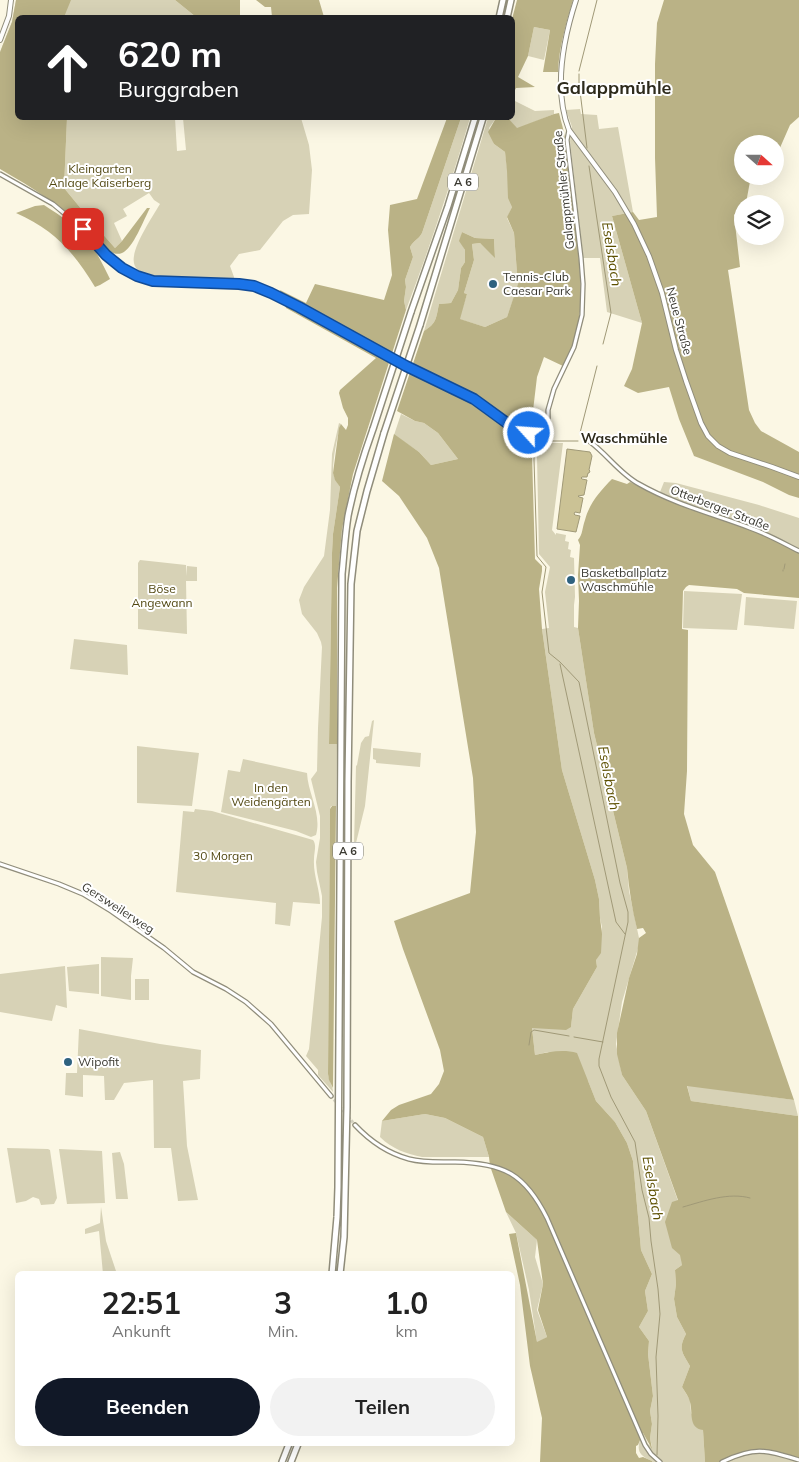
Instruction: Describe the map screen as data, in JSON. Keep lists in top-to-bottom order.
{
  "streets": {
    "highway": ["A 6"],
    "main road": ["Galappmühler Straße", "Neue Straße"],
    "street": ["Otterberger Straße", "Gersweilerweg"]
  },
  "crossings": [
    ["Galappmühler Straße", "Neue Straße"]
  ],
  "districts": ["Galappmühle", "Waschmühle"],
  "water": ["Eselsbach"],
  "parks": [
    "Kleingarten Anlage Kaiserberg",
    "Böse Angewann",
    "In den Weidengärten",
    "30 Morgen"
  ],
  "places": ["Tennis-Club Caesar Park", "Basketballplatz Waschmühle", "Wipofit"],
  "north": "right",
  "page": {
    "turn": ["620 m", "Burggraben"],
    "eta": [
      "22:51",
      "Ankunft",
      "3",
      "Min.",
      "1.0",
      "km"
    ],
    "buttons": ["Beenden", "Teilen"]
  }
}
